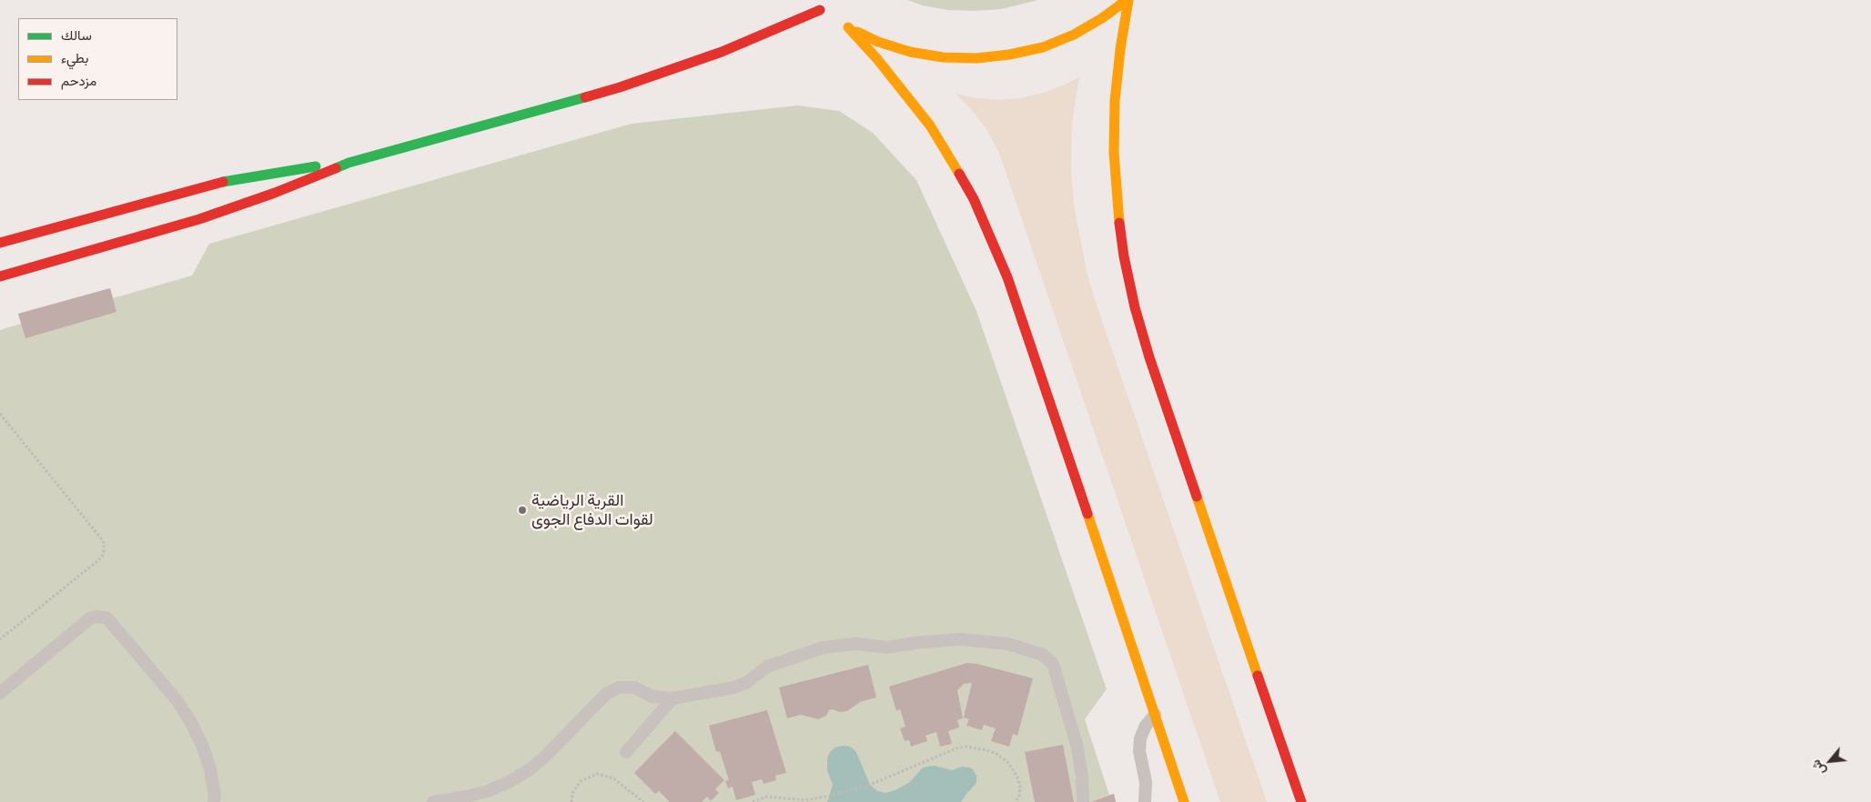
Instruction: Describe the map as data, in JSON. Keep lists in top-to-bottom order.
{
  "places": ["القرية الرياضية لقوات الدفاع الجوى"],
  "legend": ["سالك", "بطيء", "مزدحم"],
  "north": "bottom left"
}
